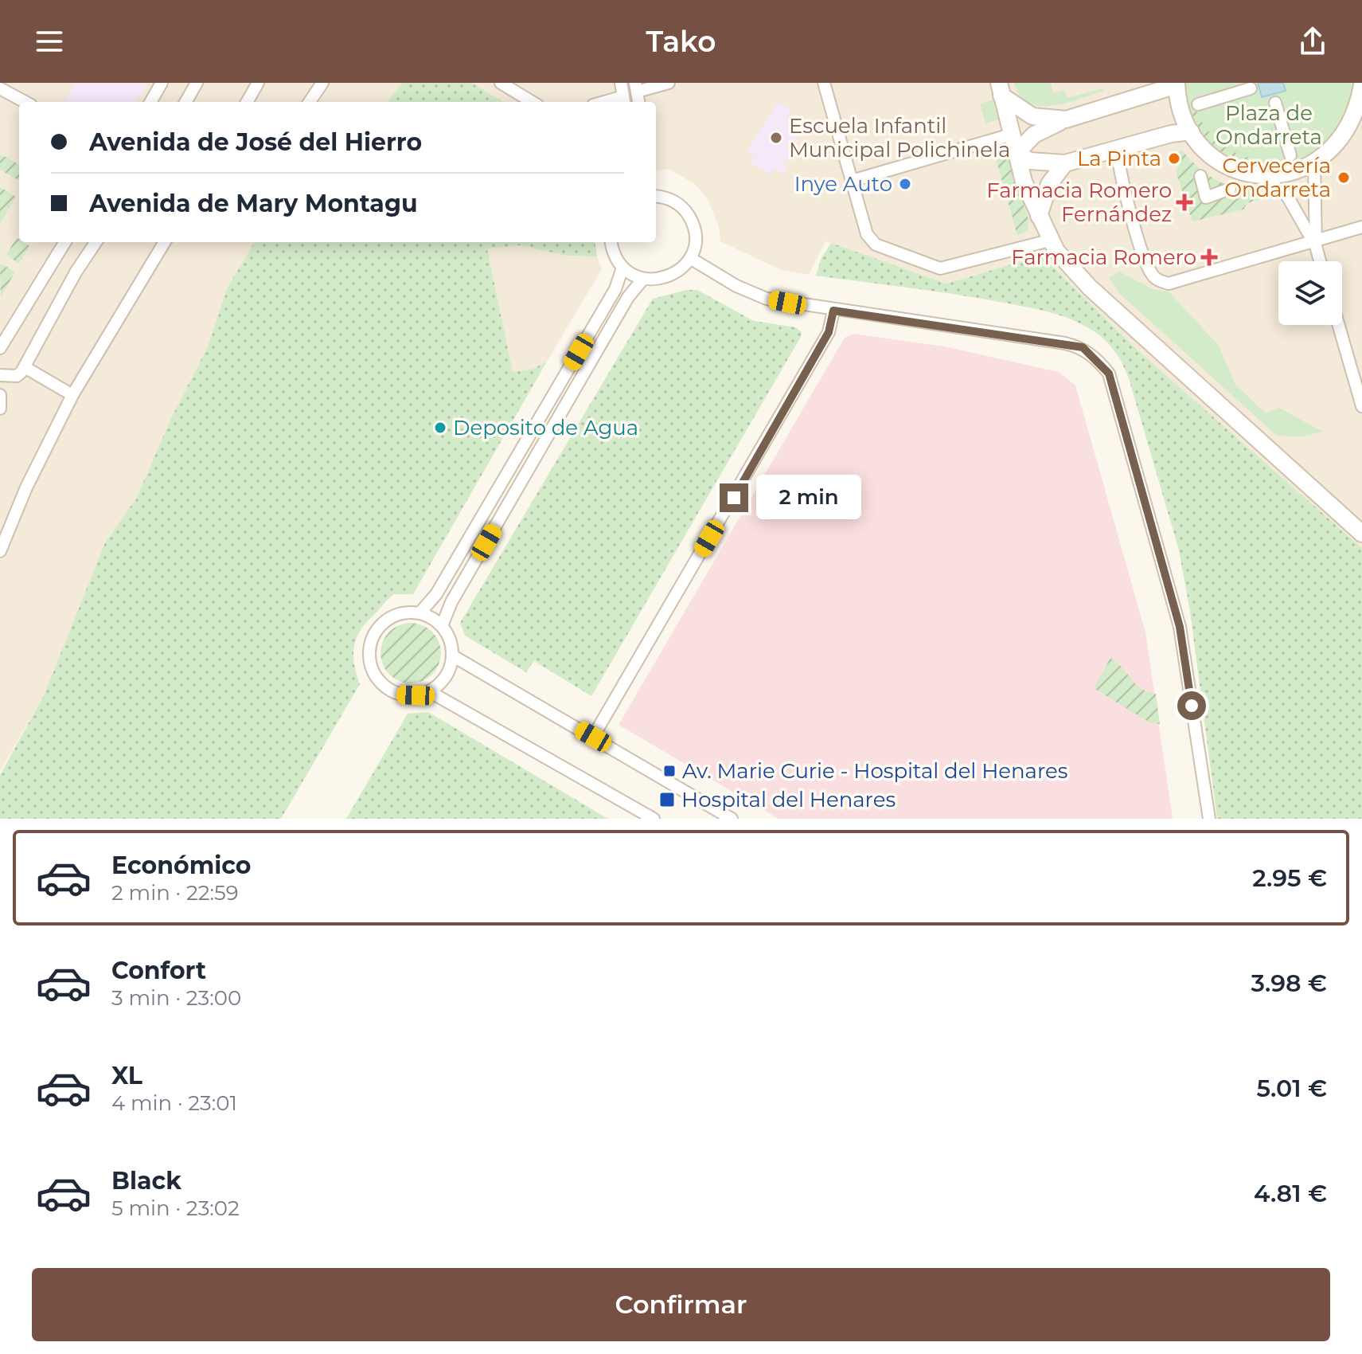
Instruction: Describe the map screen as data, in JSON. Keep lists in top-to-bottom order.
{
  "parks": ["Plaza de Ondarreta"],
  "places": {
    "other": [
      "Escuela Infantil Municipal Polichinela",
      "La Pinta",
      "Cervecería Ondarreta",
      "Inye Auto",
      "Deposito de Agua"
    ],
    "health": ["Farmacia Romero Fernández", "Farmacia Romero"],
    "transit": ["Av. Marie Curie - Hospital del Henares", "Hospital del Henares"]
  },
  "page": {
    "header": "Tako",
    "banner": ["Avenida de José del Hierro", "Avenida de Mary Montagu"],
    "bubble": "2 min",
    "list": [
      {
        "name": "Económico",
        "note": "2 min · 22:59",
        "value": "2.95 €"
      },
      {
        "name": "Confort",
        "note": "3 min · 23:00",
        "value": "3.98 €"
      },
      {
        "name": "XL",
        "note": "4 min · 23:01",
        "value": "5.01 €"
      },
      {
        "name": "Black",
        "note": "5 min · 23:02",
        "value": "4.81 €"
      }
    ],
    "buttons": "Confirmar"
  }
}
